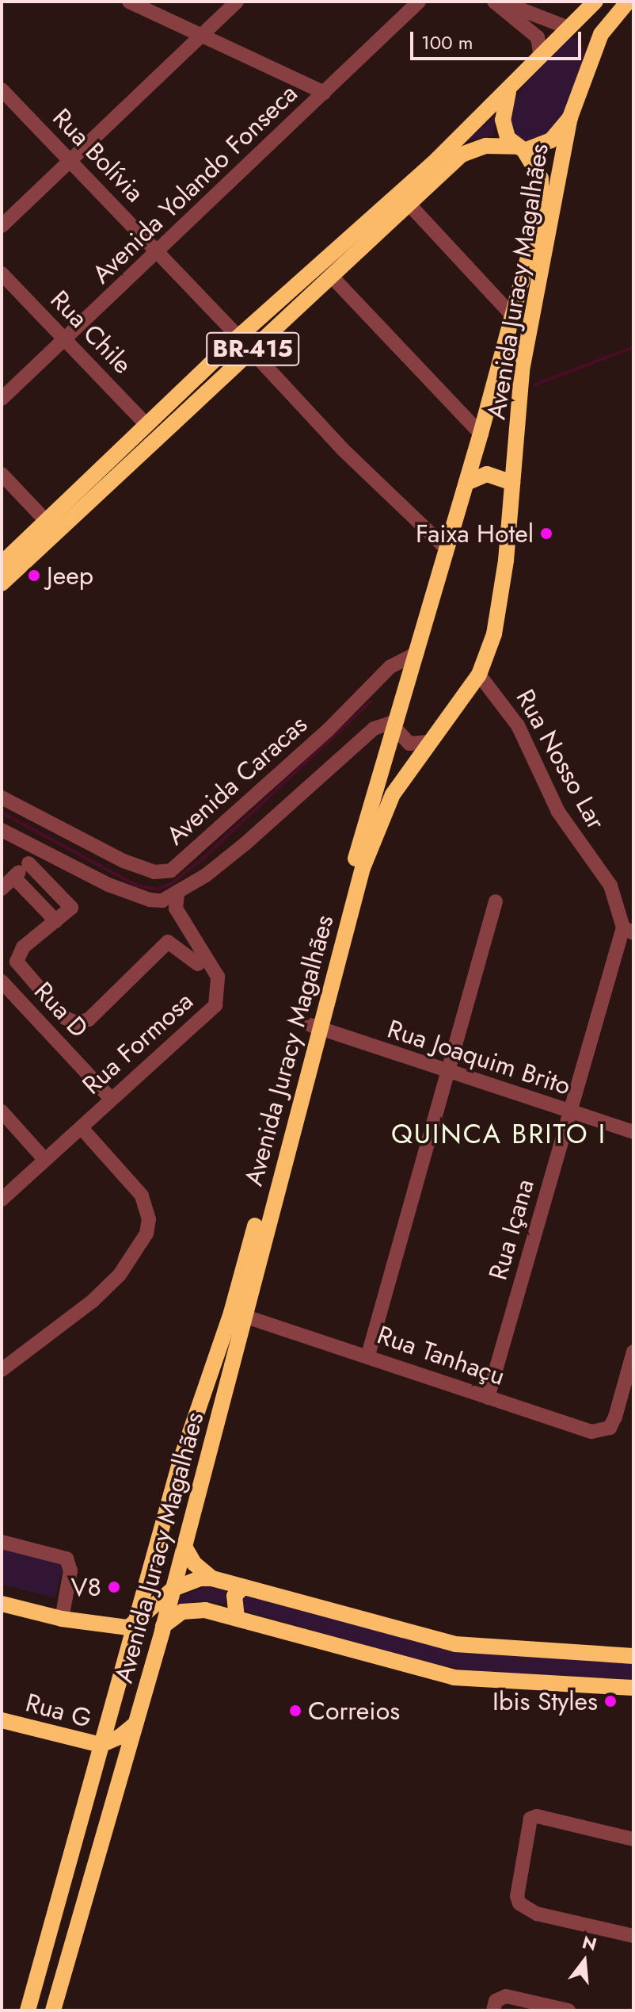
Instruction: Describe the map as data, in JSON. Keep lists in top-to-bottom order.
{
  "streets": {
    "main road": ["Avenida Juracy Magalhães", "BR-415", "Rua G"],
    "street": [
      "Rua Bolívia",
      "Avenida Yolando Fonseca",
      "Rua Chile",
      "Rua Nosso Lar",
      "Avenida Caracas",
      "Rua D",
      "Rua Formosa",
      "Rua Joaquim Brito",
      "Rua Içana",
      "Rua Tanhaçu"
    ]
  },
  "crossings": [
    ["Rua Bolívia", "Avenida Yolando Fonseca"],
    ["Avenida Yolando Fonseca", "Rua Chile"],
    ["Avenida Juracy Magalhães", "BR-415"],
    ["Avenida Juracy Magalhães", "Rua Nosso Lar"],
    ["Avenida Juracy Magalhães", "Avenida Caracas"],
    ["Avenida Juracy Magalhães", "Rua Joaquim Brito"],
    ["Avenida Juracy Magalhães", "Rua Tanhaçu"],
    ["Avenida Juracy Magalhães", "Rua G"],
    ["Rua Nosso Lar", "Rua Içana"],
    ["Avenida Caracas", "Rua Formosa"],
    ["Rua D", "Rua Formosa"],
    ["Rua Joaquim Brito", "Rua Içana"],
    ["Rua Içana", "Rua Tanhaçu"]
  ],
  "districts": ["QUINCA BRITO I"],
  "places": [
    "Faixa Hotel",
    "Jeep",
    "V8",
    "Ibis Styles",
    "Correios"
  ],
  "scale_bar": "100 m",
  "north": "top"
}
